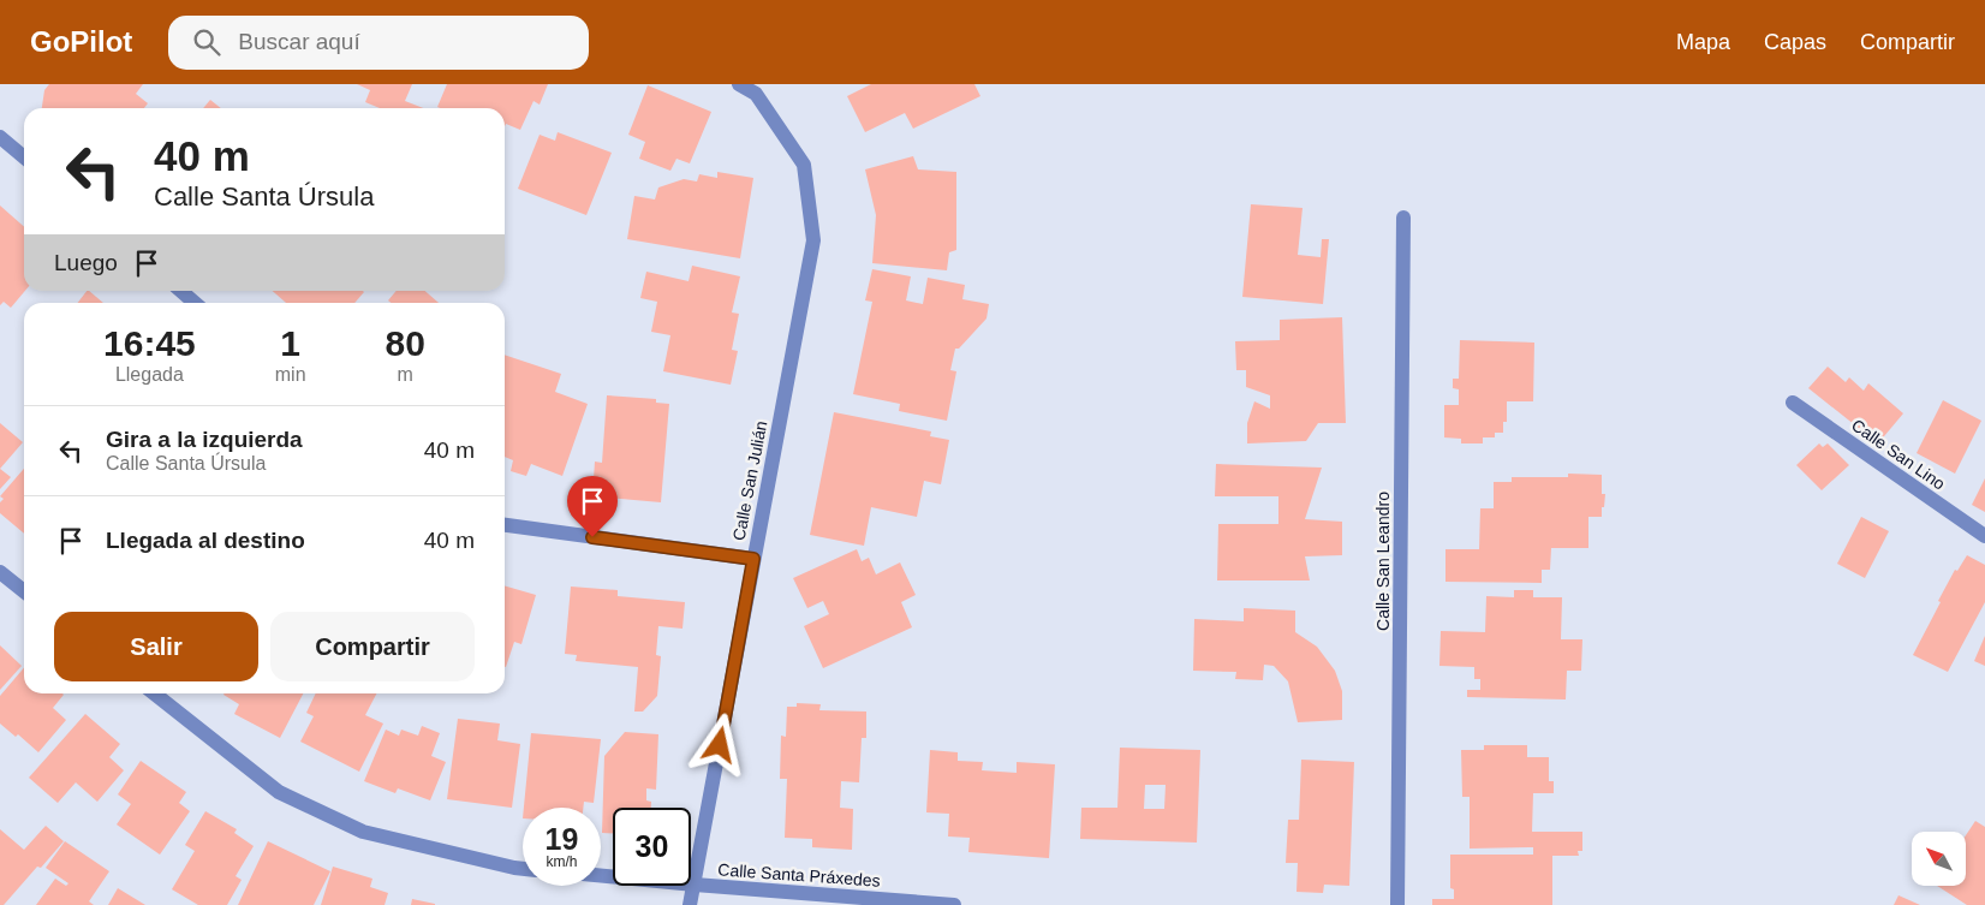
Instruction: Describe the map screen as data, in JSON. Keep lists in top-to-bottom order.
{
  "streets": {
    "street": [
      "Calle San Lino",
      "Calle San Julián",
      "Calle San Leandro",
      "Calle Santa Práxedes"
    ]
  },
  "crossings": [
    ["Calle San Julián", "Calle Santa Práxedes"]
  ],
  "north": "top left",
  "page": {
    "header": "GoPilot",
    "search": "Buscar aquí",
    "nav": ["Mapa", "Capas", "Compartir"],
    "turn": ["40 m", "Calle Santa Úrsula"],
    "then": "Luego",
    "eta": [
      "16:45",
      "Llegada",
      "1",
      "min",
      "80",
      "m"
    ],
    "list": [
      {
        "name": "Gira a la izquierda",
        "note": "Calle Santa Úrsula",
        "value": "40 m"
      },
      {
        "name": "Llegada al destino",
        "value": "40 m"
      }
    ],
    "buttons": ["Salir", "Compartir"],
    "speed": "19 km/h",
    "limit": "30"
  }
}
